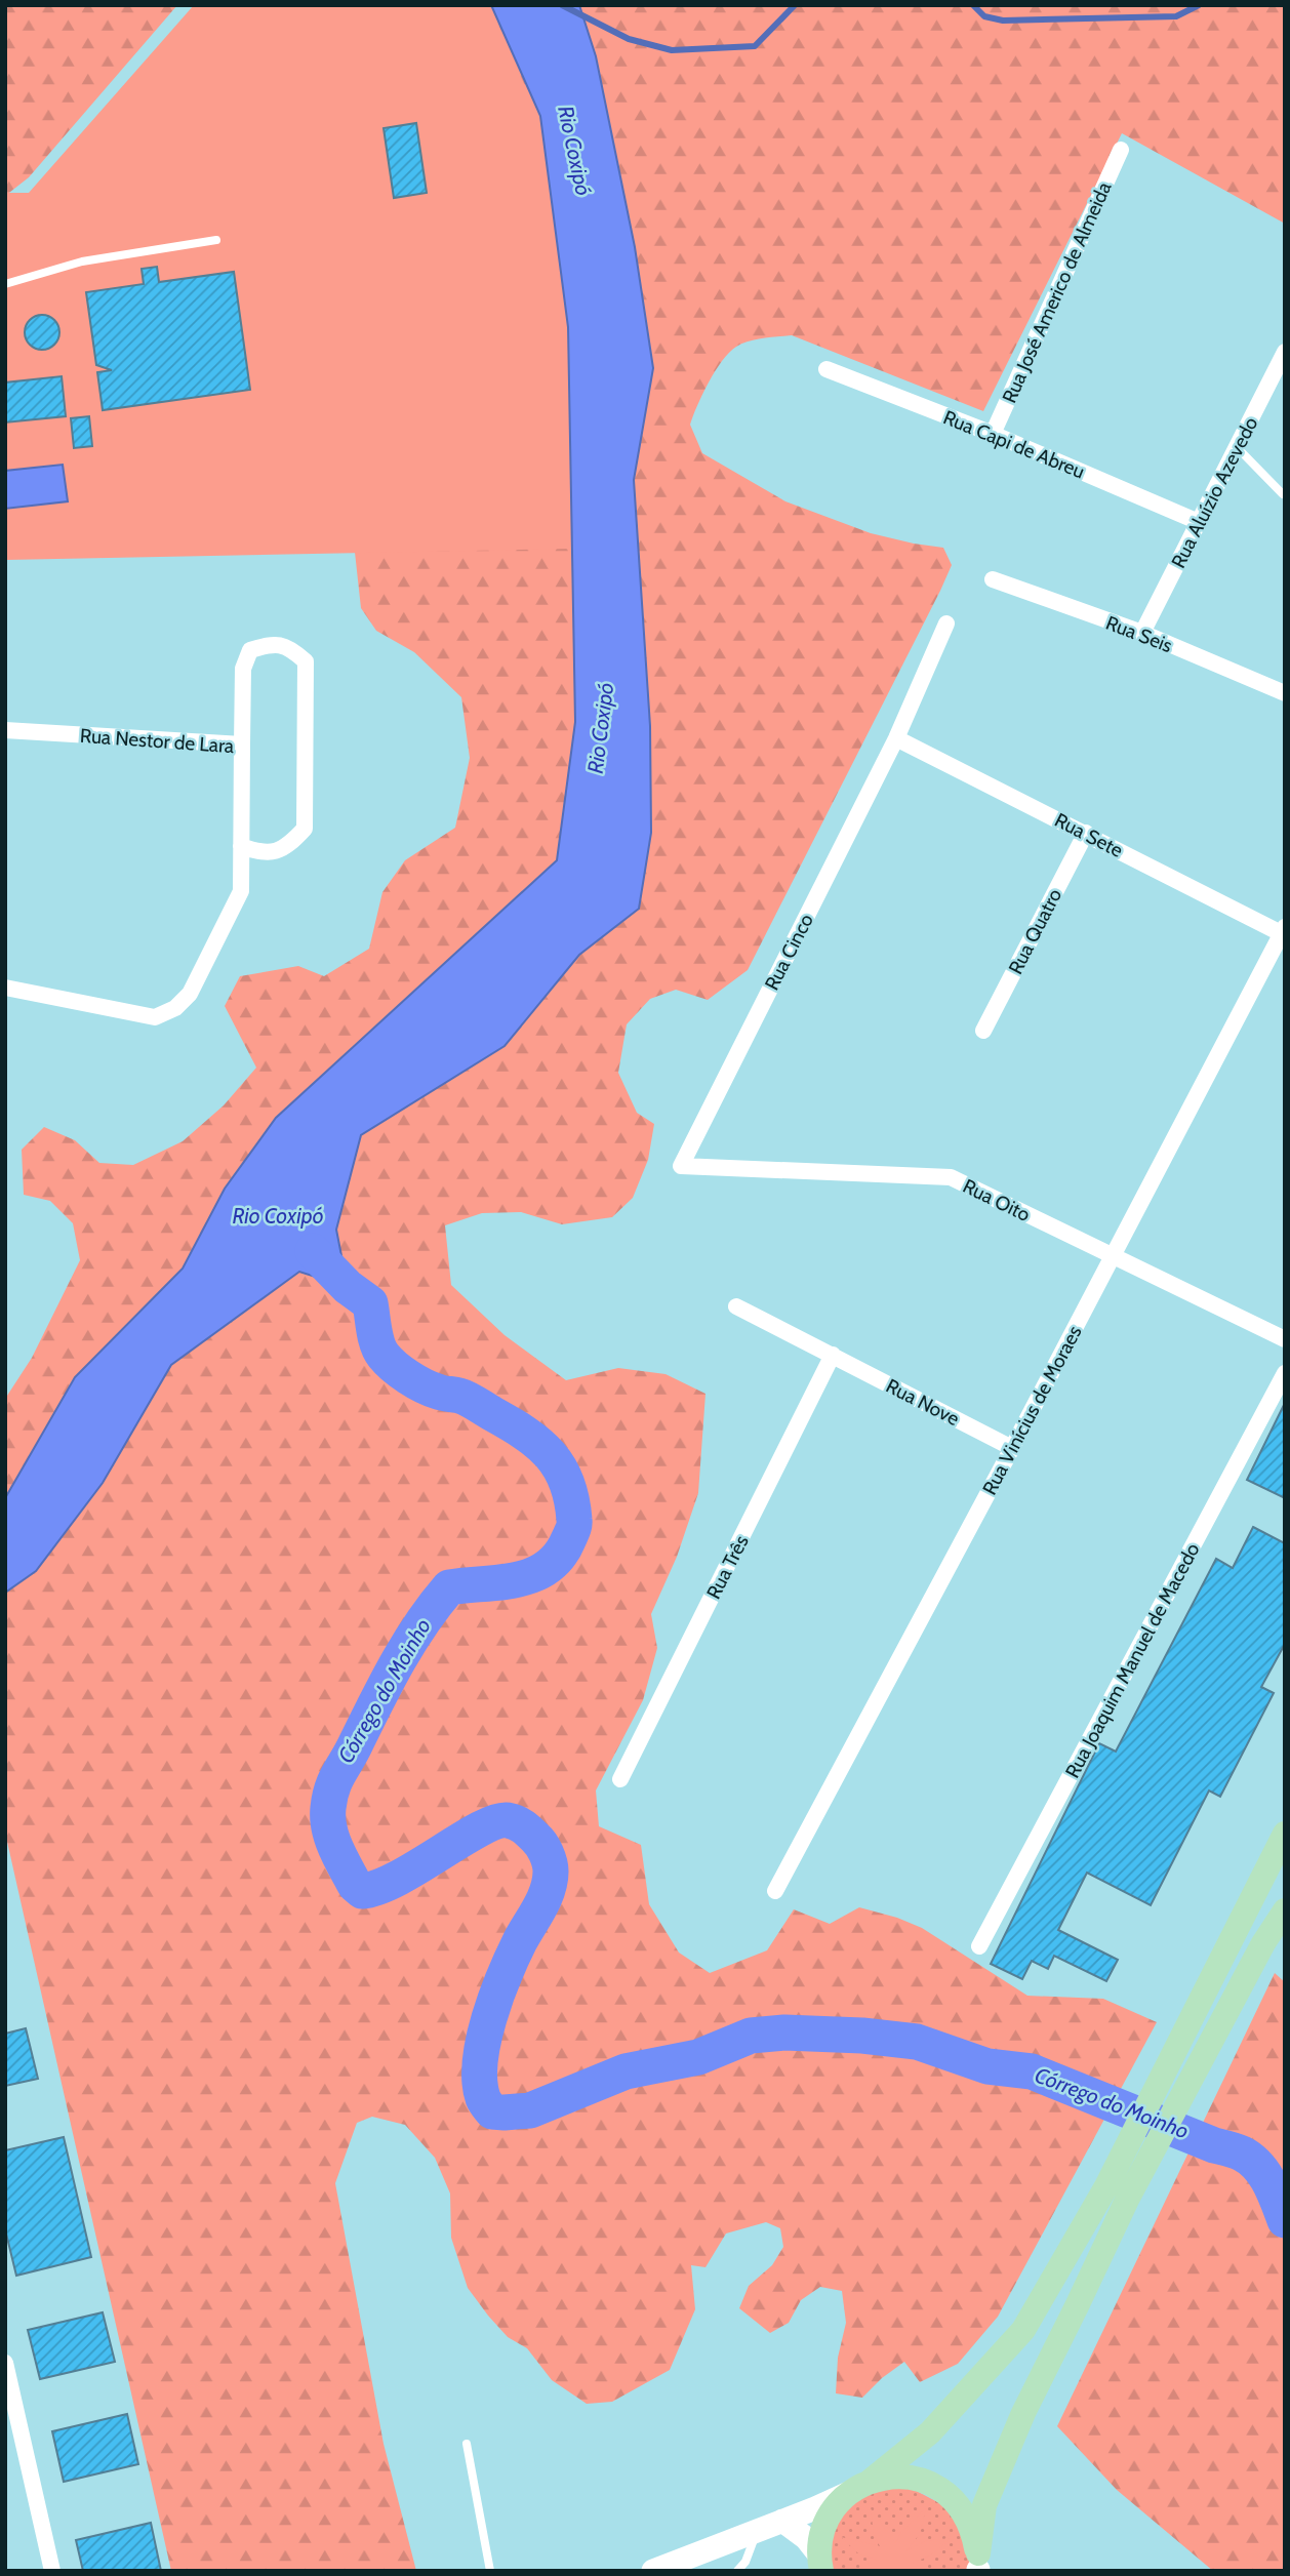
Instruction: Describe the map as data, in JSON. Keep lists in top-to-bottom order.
{
  "streets": {
    "street": [
      "Rua José Americo de Almeida",
      "Rua Capi de Abreu",
      "Rua Aluízio Azevedo",
      "Rua Seis",
      "Rua Nestor de Lara",
      "Rua Sete",
      "Rua Quatro",
      "Rua Cinco",
      "Rua Oito",
      "Rua Nove",
      "Rua Vinícius de Moraes",
      "Rua Três",
      "Rua Joaquim Manuel de Macedo"
    ]
  },
  "crossings": [
    ["Rua José Americo de Almeida", "Rua Capi de Abreu"],
    ["Rua Capi de Abreu", "Rua Aluízio Azevedo"],
    ["Rua Aluízio Azevedo", "Rua Seis"],
    ["Rua Sete", "Rua Quatro"],
    ["Rua Sete", "Rua Cinco"],
    ["Rua Sete", "Rua Vinícius de Moraes"],
    ["Rua Cinco", "Rua Oito"],
    ["Rua Oito", "Rua Vinícius de Moraes"],
    ["Rua Nove", "Rua Vinícius de Moraes"],
    ["Rua Nove", "Rua Três"]
  ],
  "water": ["Rio Coxipó", "Córrego do Moinho"]
}
